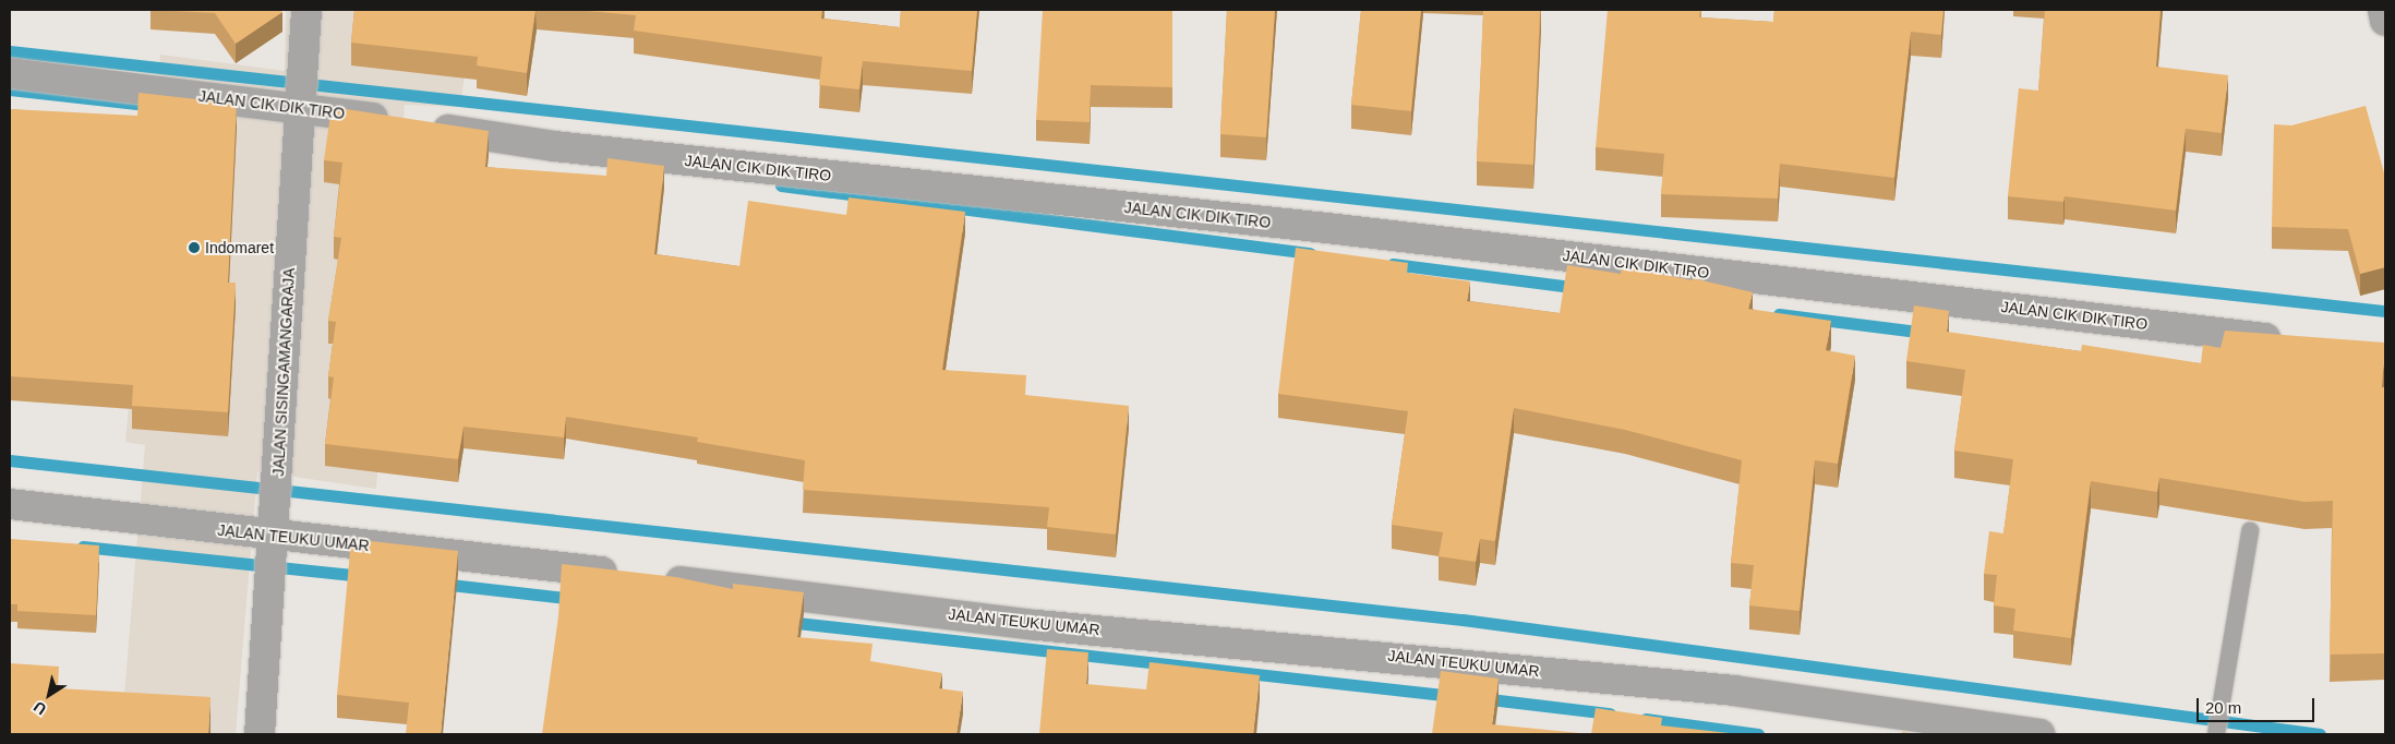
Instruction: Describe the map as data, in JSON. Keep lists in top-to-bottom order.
{
  "streets": {
    "street": ["JALAN CIK DIK TIRO", "JALAN SISINGAMANGARAJA", "JALAN TEUKU UMAR"]
  },
  "crossings": [
    ["JALAN CIK DIK TIRO", "JALAN SISINGAMANGARAJA"],
    ["JALAN SISINGAMANGARAJA", "JALAN TEUKU UMAR"]
  ],
  "places": ["Indomaret"],
  "scale_bar": "20 m",
  "north": "bottom left"
}
